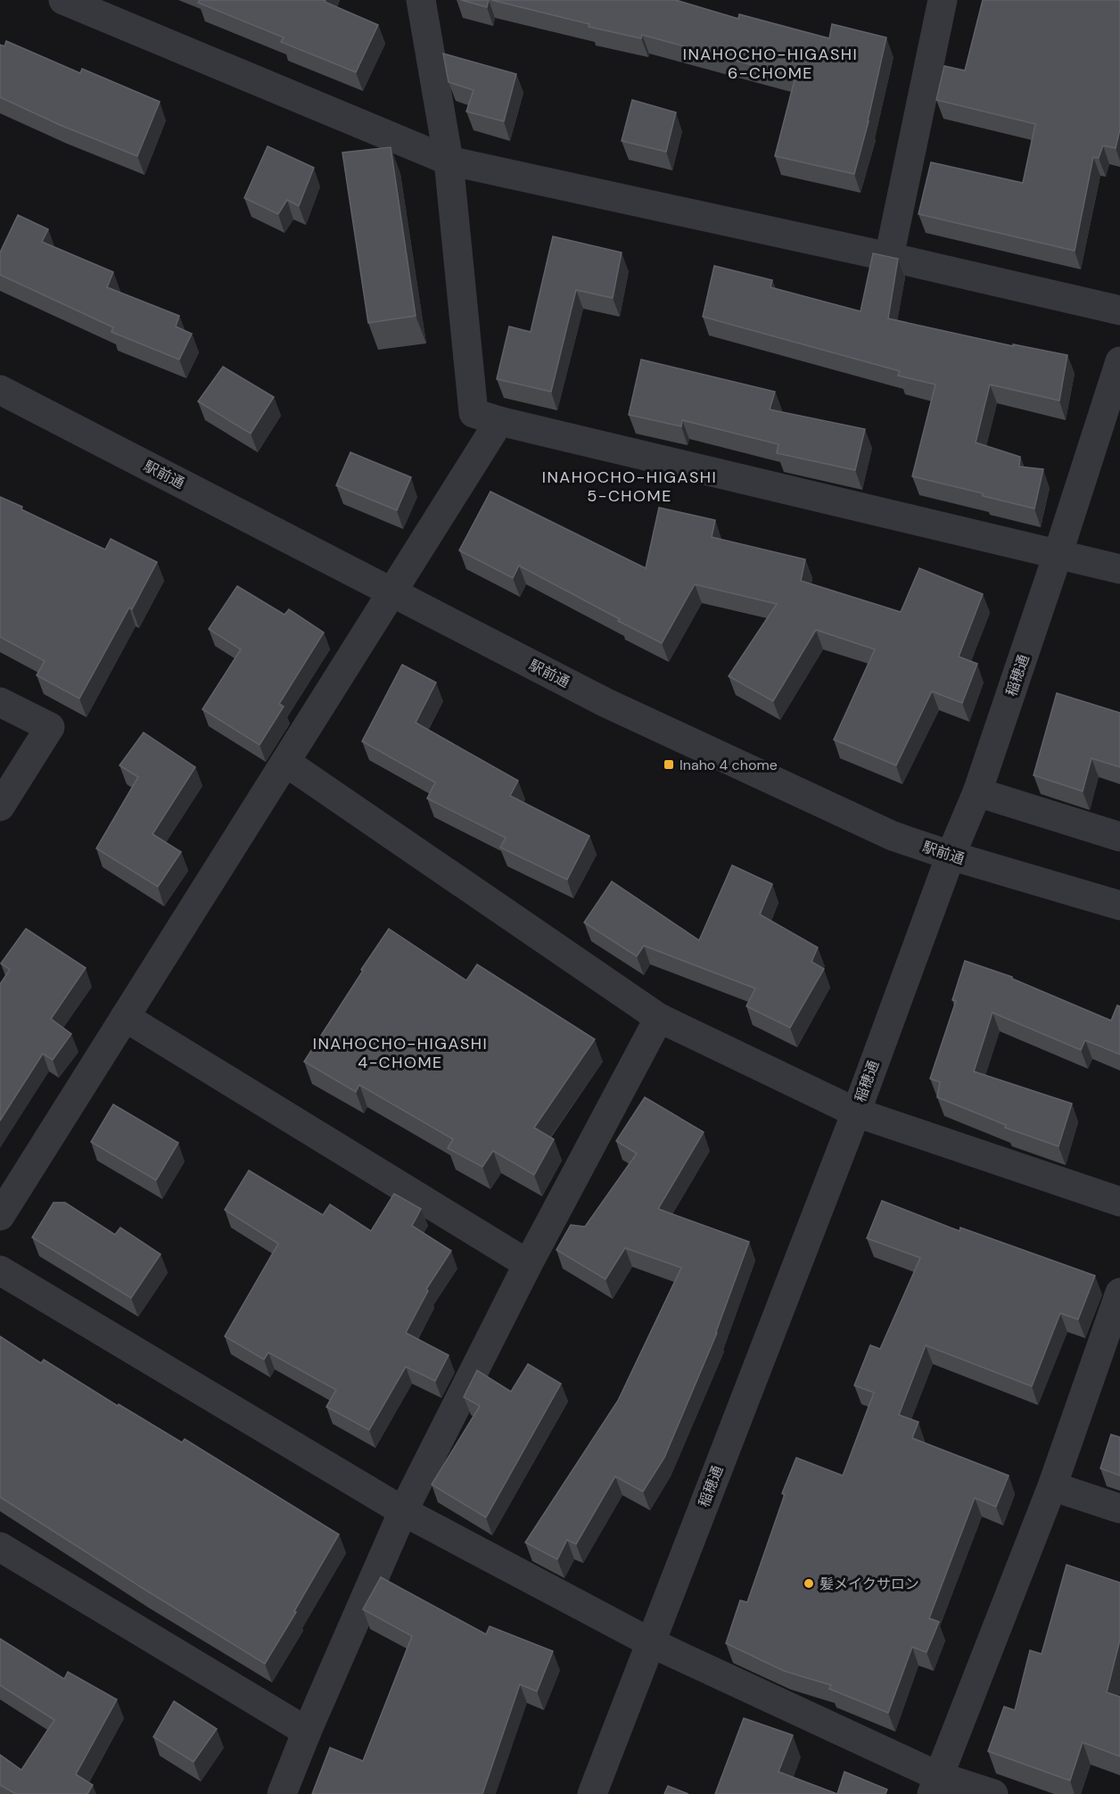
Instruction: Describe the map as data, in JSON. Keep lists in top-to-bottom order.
{
  "streets": {
    "street": ["駅前通", "稲穂通"]
  },
  "crossings": [
    ["駅前通", "稲穂通"]
  ],
  "districts": ["INAHOCHO-HIGASHI 6-CHOME", "INAHOCHO-HIGASHI 5-CHOME", "INAHOCHO-HIGASHI 4-CHOME"],
  "places": {
    "transit": ["Inaho 4 chome"],
    "other": ["髪メイクサロン"]
  }
}
